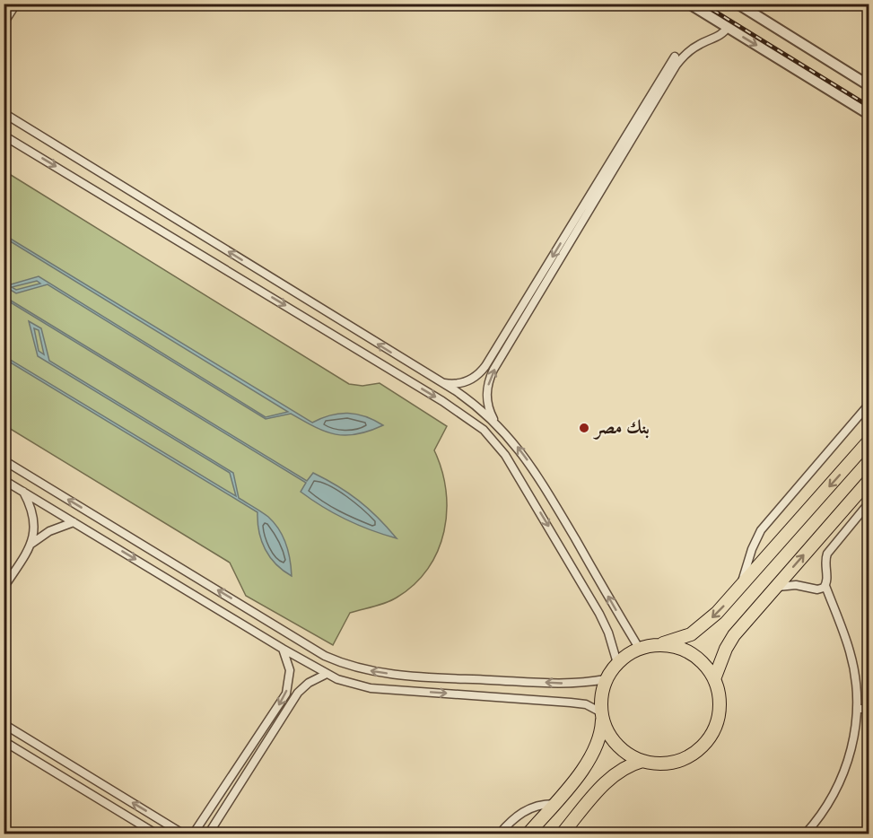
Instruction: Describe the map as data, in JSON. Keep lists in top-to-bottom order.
{
  "places": ["بنك مصر"]
}
